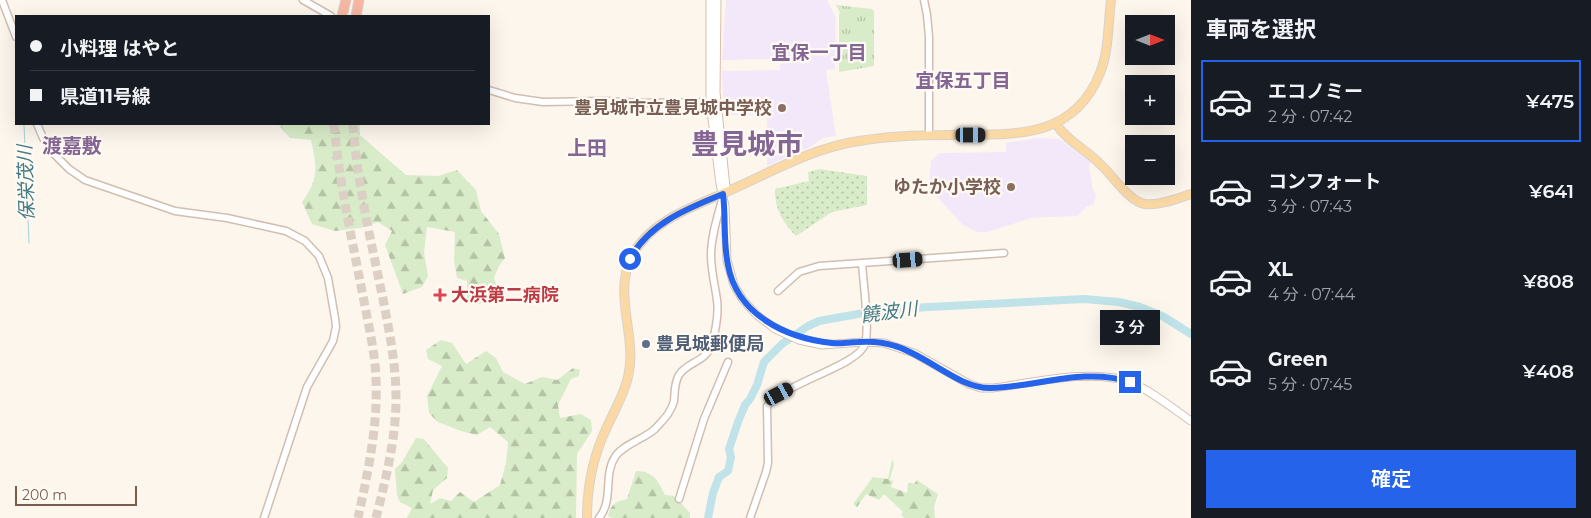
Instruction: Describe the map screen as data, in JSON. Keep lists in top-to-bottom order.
{
  "districts": [
    "宜保一丁目",
    "宜保五丁目",
    "豊見城市",
    "渡嘉敷",
    "上田"
  ],
  "water": ["保栄茂川", "饒波川"],
  "places": {
    "other": ["豊見城市立豊見城中学校", "ゆたか小学校", "豊見城郵便局"],
    "health": ["大浜第二病院"]
  },
  "scale_bar": "200 m",
  "north": "right",
  "page": {
    "heading": "車両を選択",
    "map_buttons": ["+", "−"],
    "banner": ["小料理 はやと", "県道11号線"],
    "list": [
      {
        "name": "エコノミー",
        "note": "2 分 · 07:42",
        "value": "¥475"
      },
      {
        "name": "コンフォート",
        "note": "3 分 · 07:43",
        "value": "¥641"
      },
      {
        "name": "XL",
        "note": "4 分 · 07:44",
        "value": "¥808"
      },
      {
        "name": "Green",
        "note": "5 分 · 07:45",
        "value": "¥408"
      }
    ],
    "bubble": "3 分",
    "buttons": "確定",
    "scale": "200 m"
  }
}
